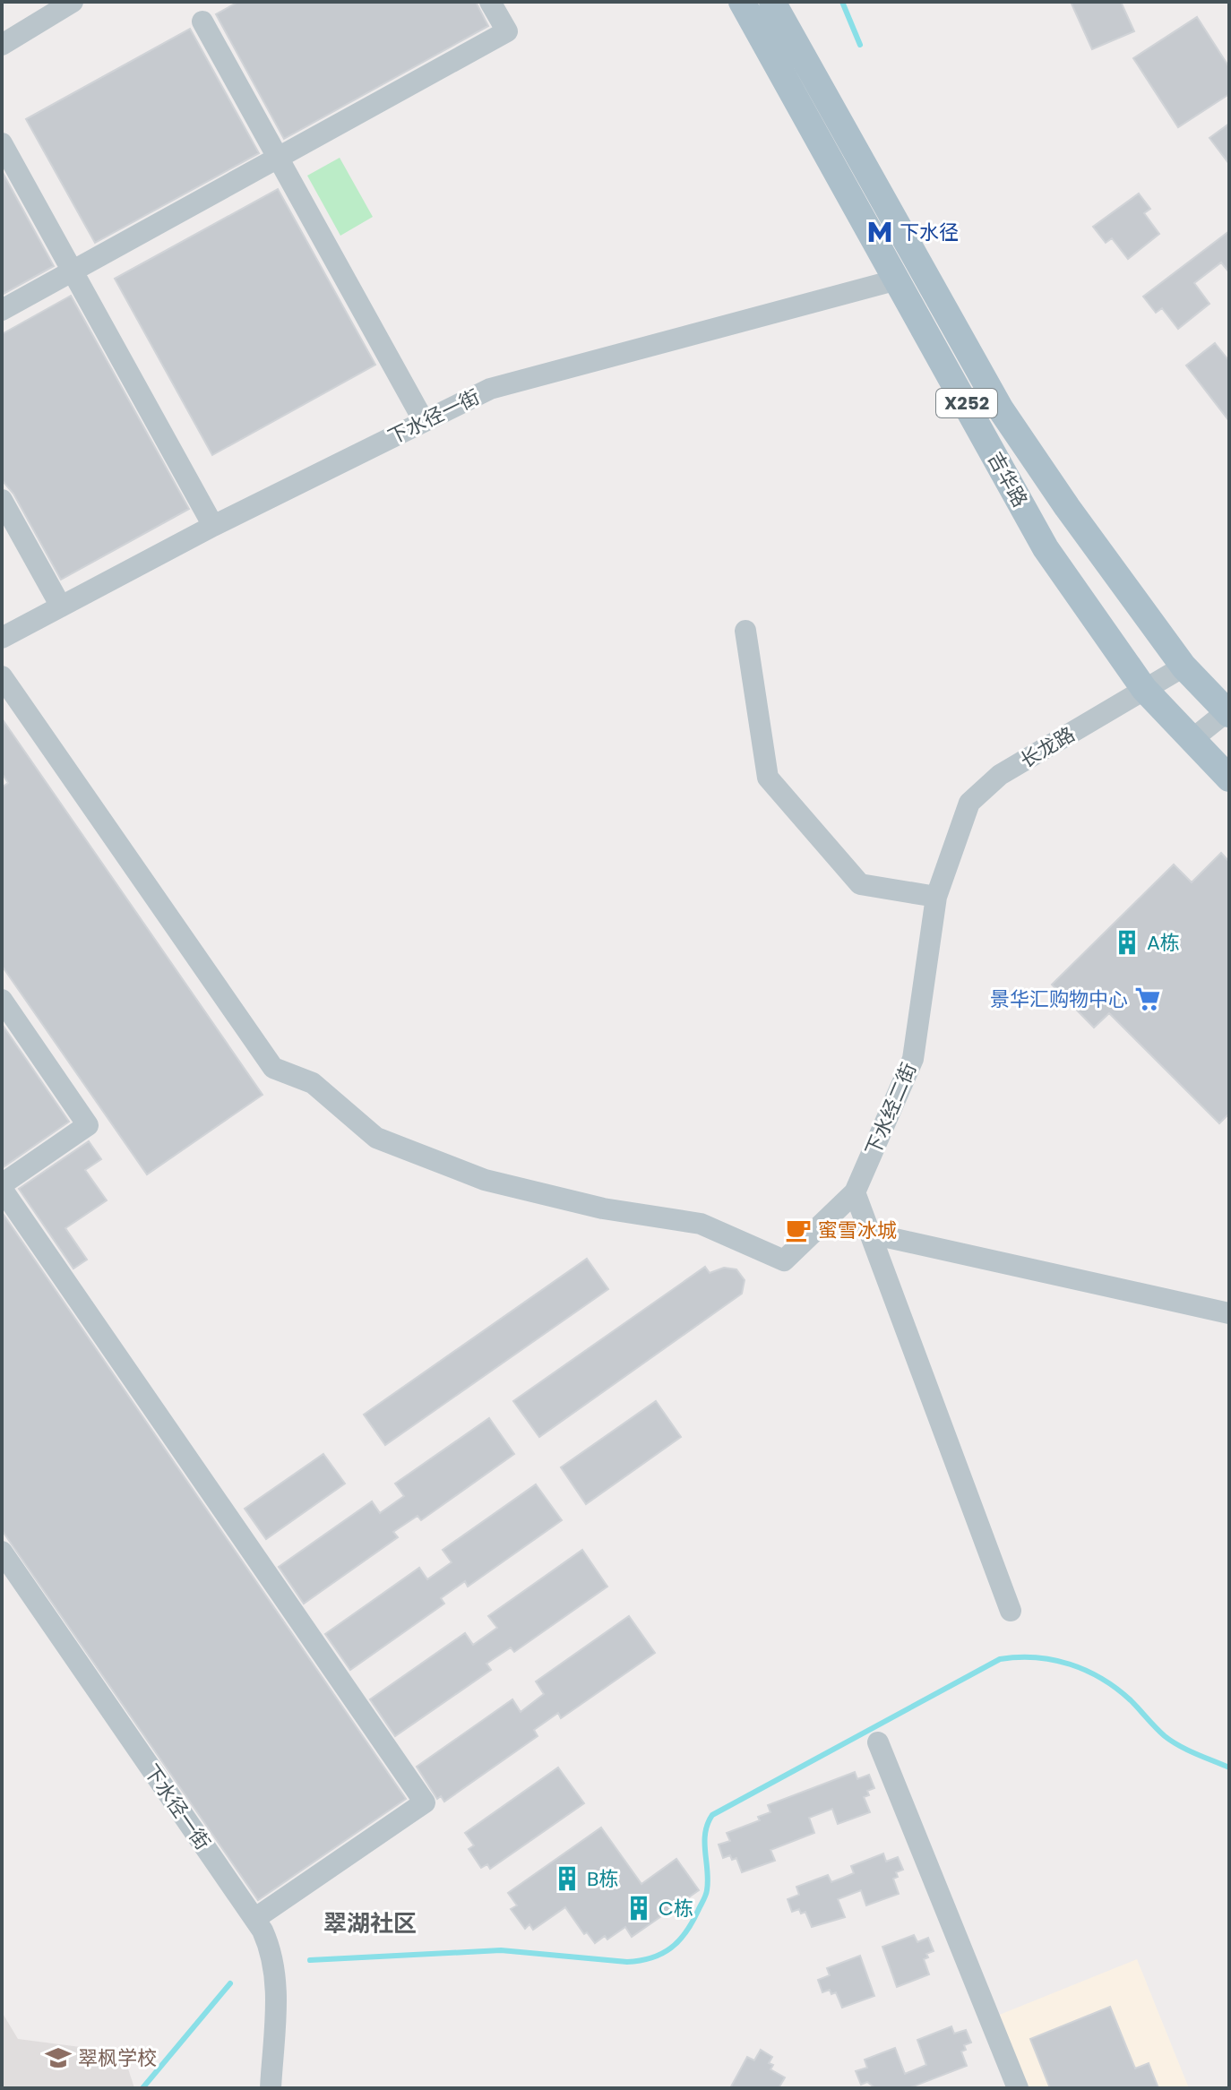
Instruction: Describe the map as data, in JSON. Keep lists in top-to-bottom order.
{
  "streets": {
    "main road": ["X252", "吉华路"],
    "street": ["下水径一街", "长龙路", "下水经二街"]
  },
  "crossings": [
    ["下水径一街", "吉华路"],
    ["吉华路", "长龙路"],
    ["长龙路", "下水经二街"]
  ],
  "districts": ["翠湖社区"],
  "places": {
    "metro station": ["下水径"],
    "building": ["A栋", "B栋", "C栋"],
    "supermarket": ["景华汇购物中心"],
    "cafe": ["蜜雪冰城"],
    "school or university": ["翠枫学校"]
  }
}
